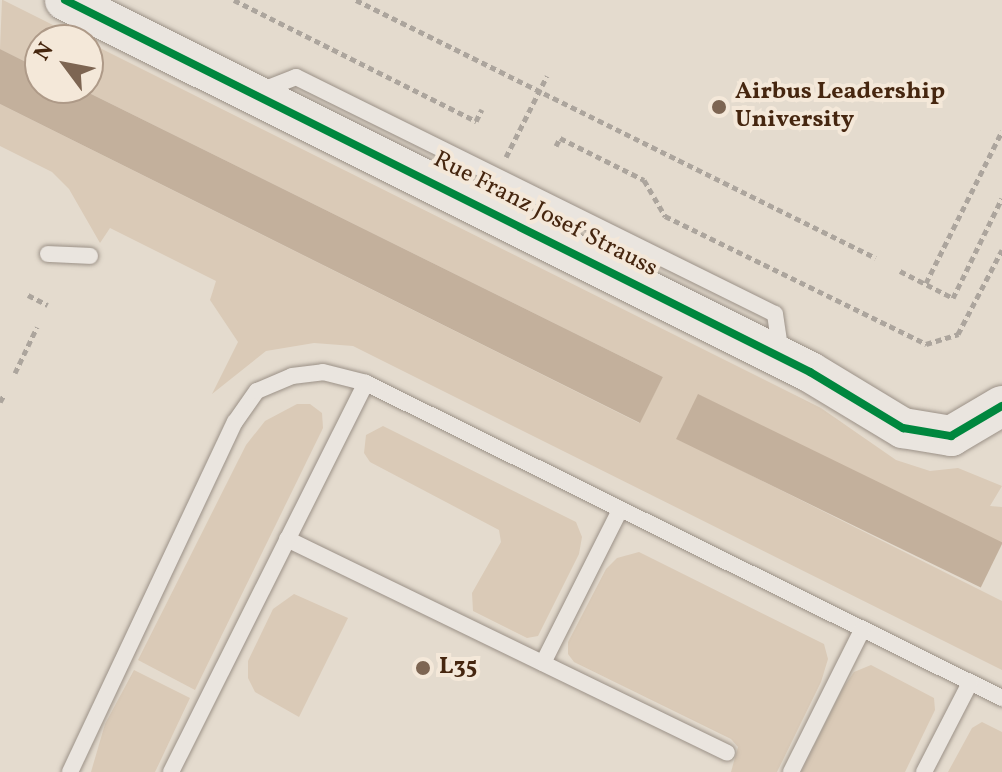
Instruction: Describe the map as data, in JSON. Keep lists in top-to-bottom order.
{
  "streets": {
    "street": ["Rue Franz Josef Strauss"]
  },
  "places": ["Airbus Leadership University", "L35"],
  "north": "top left"
}
